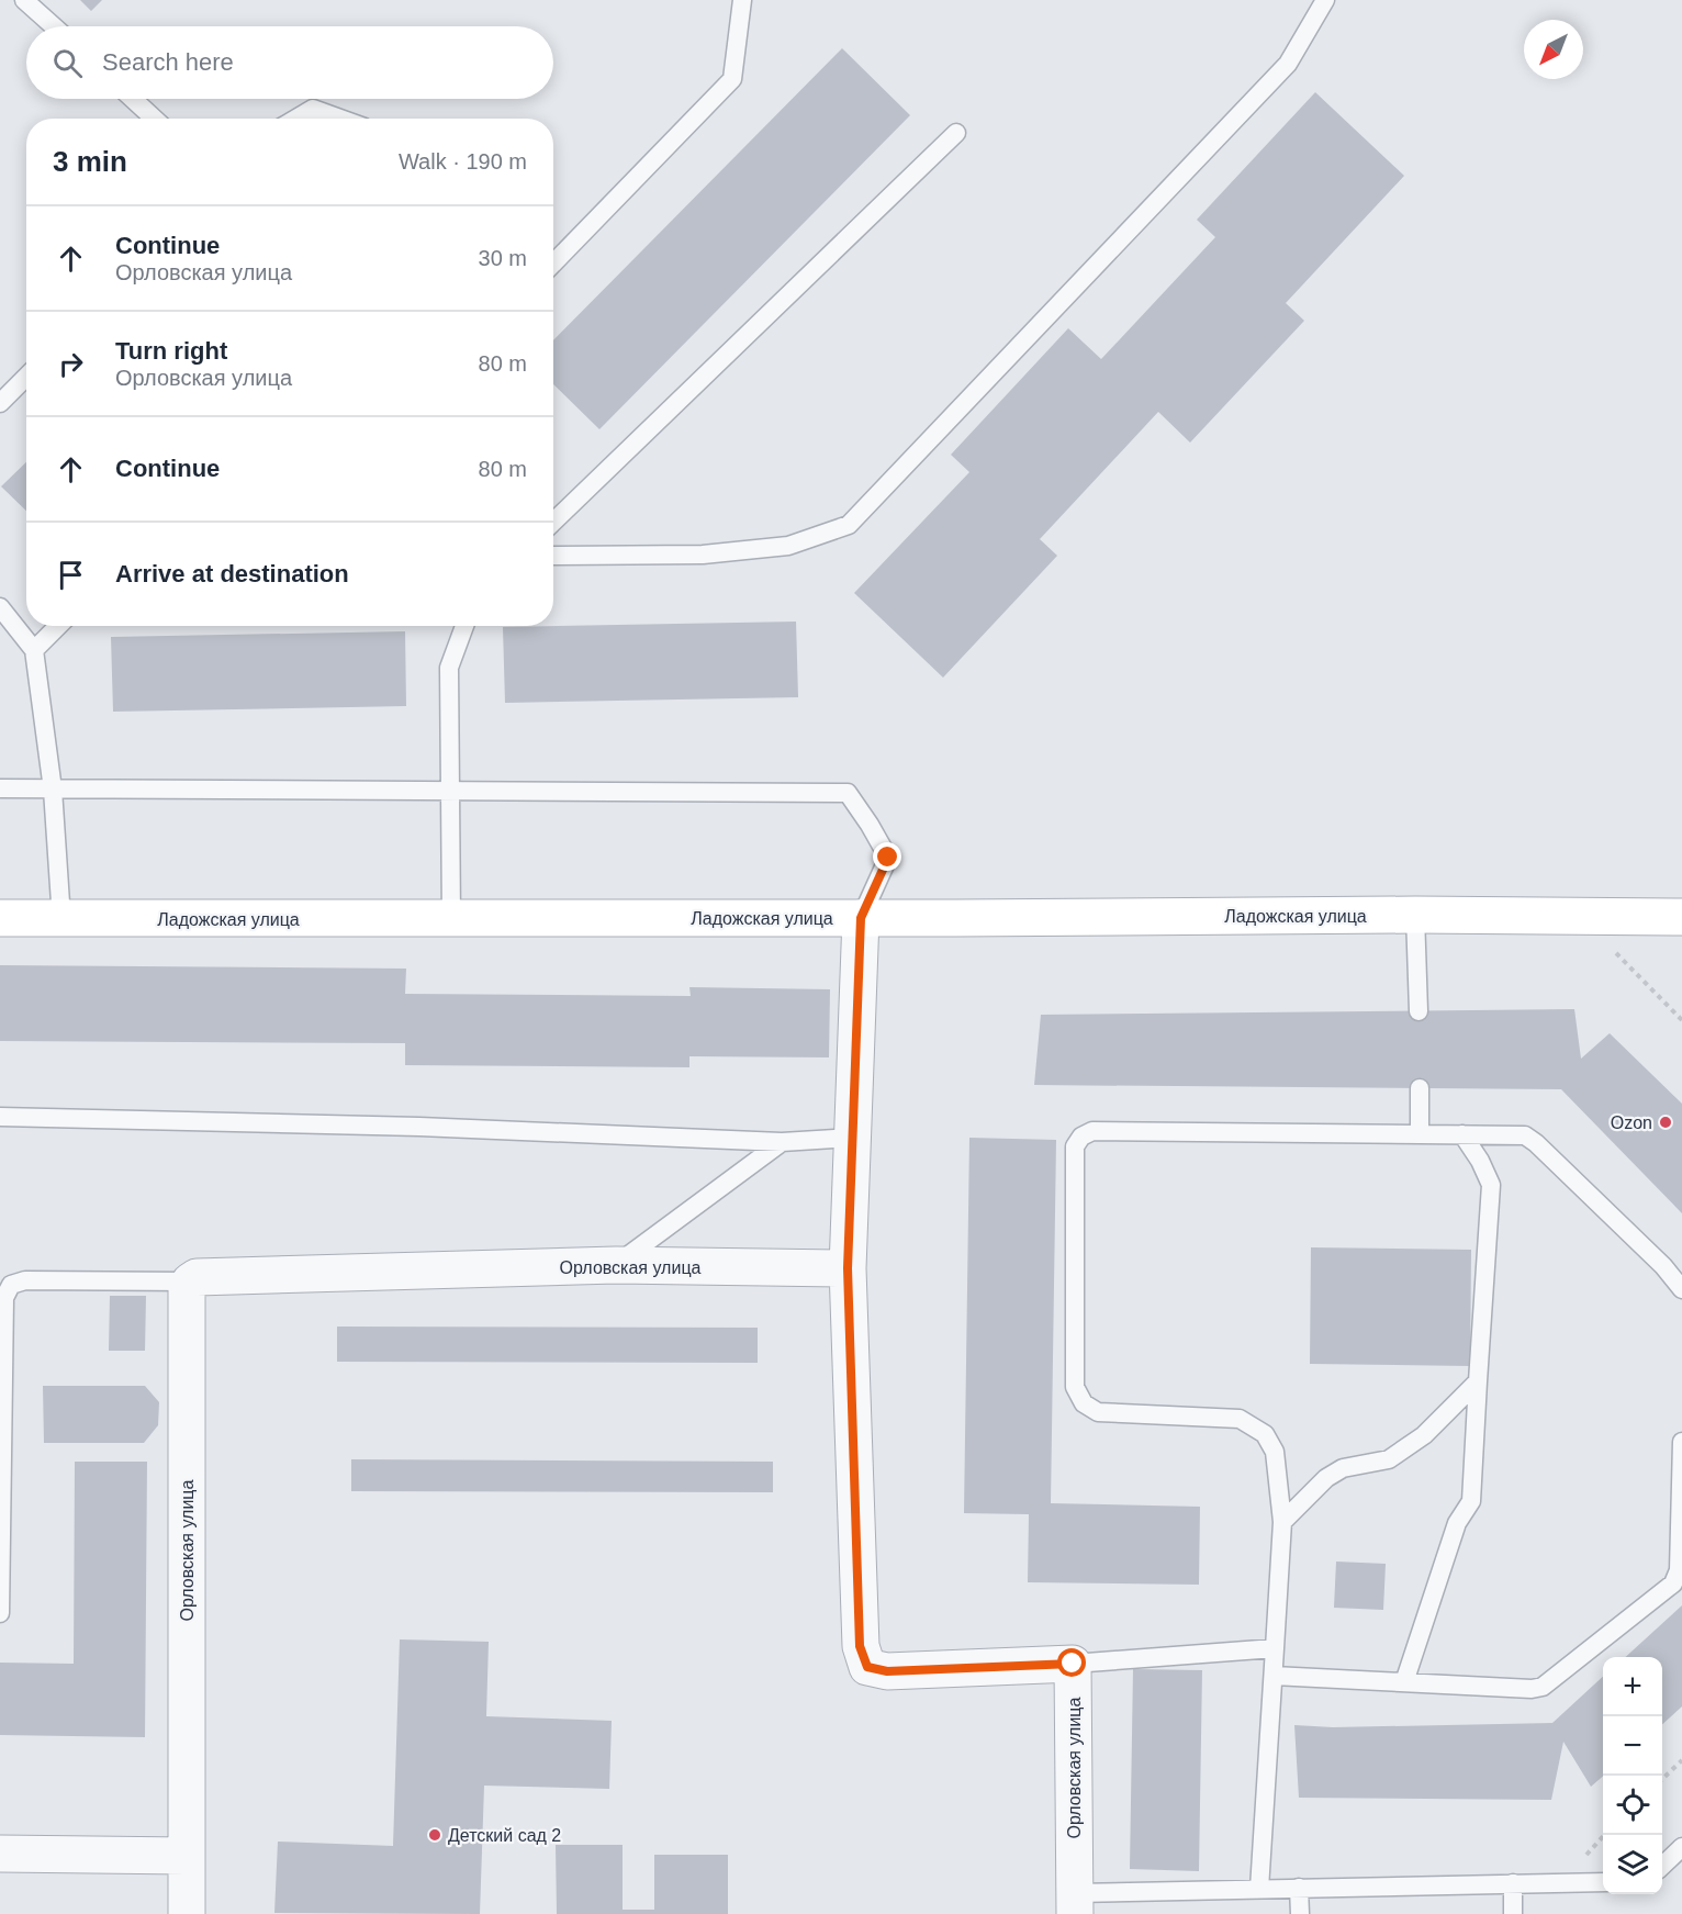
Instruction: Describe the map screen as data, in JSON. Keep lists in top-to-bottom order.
{
  "streets": {
    "main road": ["Ладожская улица"],
    "street": ["Орловская улица"]
  },
  "places": ["Ozon", "Детский сад 2"],
  "north": "bottom left",
  "page": {
    "search": "Search here",
    "heading": ["3 min", "Walk · 190 m"],
    "list": [
      ["Continue", "Орловская улица", "30 m"],
      ["Turn right", "Орловская улица", "80 m"],
      ["Continue", "80 m"],
      "Arrive at destination"
    ],
    "map_buttons": ["+", "−"]
  }
}
